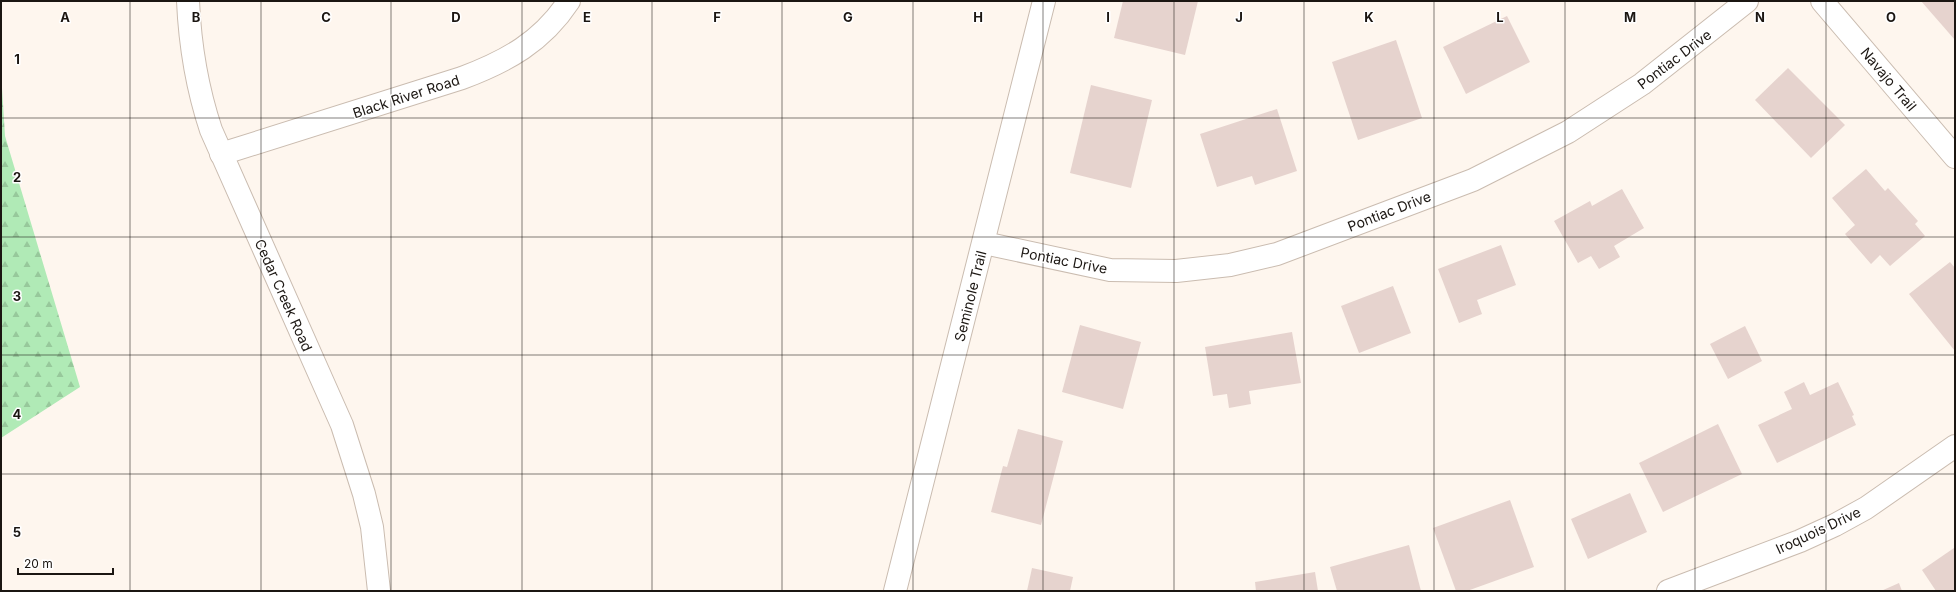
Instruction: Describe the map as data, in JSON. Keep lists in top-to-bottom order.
{
  "streets": {
    "street": [
      "Pontiac Drive",
      "Navajo Trail",
      "Black River Road",
      "Cedar Creek Road",
      "Seminole Trail",
      "Iroquois Drive"
    ]
  },
  "crossings": [
    ["Pontiac Drive", "Seminole Trail"],
    ["Black River Road", "Cedar Creek Road"]
  ],
  "scale_bar": "20 m",
  "grid": {
    "columns": [
      "A",
      "B",
      "C",
      "D",
      "E",
      "F",
      "G",
      "H",
      "I",
      "J",
      "K",
      "L",
      "M",
      "N",
      "O"
    ],
    "rows": [
      "1",
      "2",
      "3",
      "4",
      "5"
    ]
  }
}
